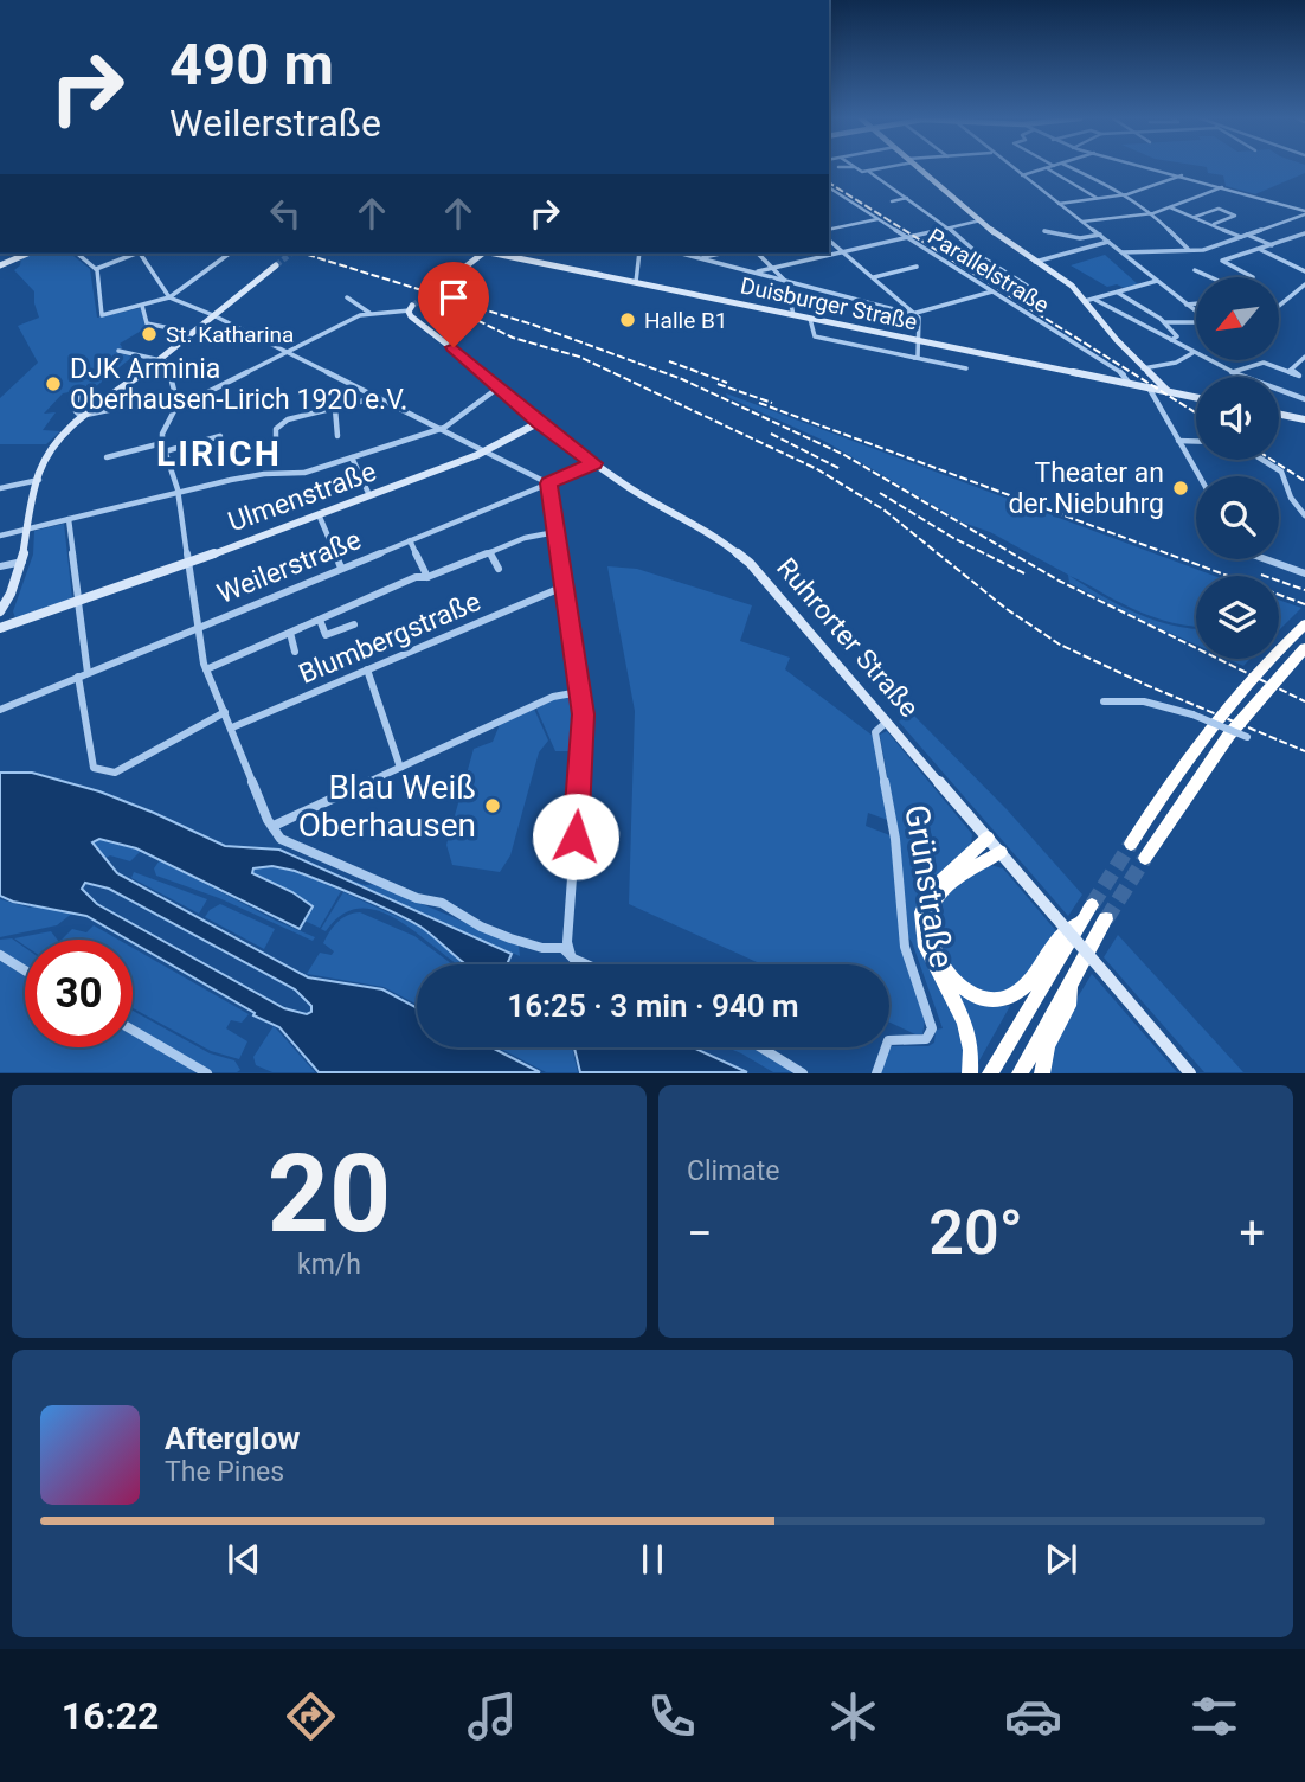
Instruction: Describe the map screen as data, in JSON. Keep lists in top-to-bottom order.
{
  "streets": {
    "street": [
      "Parallelstraße",
      "Duisburger Straße",
      "Ulmenstraße",
      "Weilerstraße",
      "Blumbergstraße",
      "Ruhrorter Straße",
      "Grünstraße"
    ]
  },
  "crossings": [
    ["Parallelstraße", "Duisburger Straße"],
    ["Ulmenstraße", "Ruhrorter Straße"],
    ["Weilerstraße", "Ruhrorter Straße"],
    ["Ruhrorter Straße", "Grünstraße"]
  ],
  "districts": ["LIRICH"],
  "places": [
    "Halle B1",
    "St. Katharina",
    "DJK Arminia Oberhausen-Lirich 1920 e.V.",
    "Theater an der Niebuhrg",
    "Blau Weiß Oberhausen"
  ],
  "north": "bottom left",
  "page": {
    "turn": ["490 m", "Weilerstraße"],
    "limit": "30",
    "trip": "16:25 · 3 min · 940 m",
    "tile": [
      ["20", "km/h"],
      "Climate"
    ],
    "heat": ["−", "20°", "+"],
    "song": ["Afterglow", "The Pines"],
    "tabs": "16:22"
  }
}
